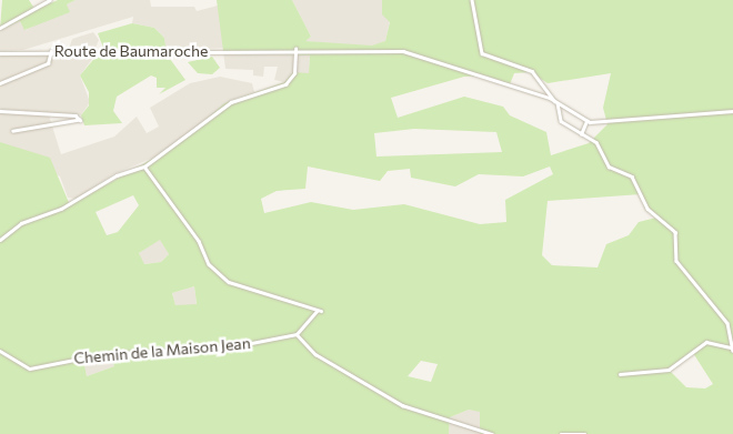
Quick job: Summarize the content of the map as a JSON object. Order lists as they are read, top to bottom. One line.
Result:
{"streets":{"street":["Route de Baumaroche","Chemin de la Maison Jean"]}}
